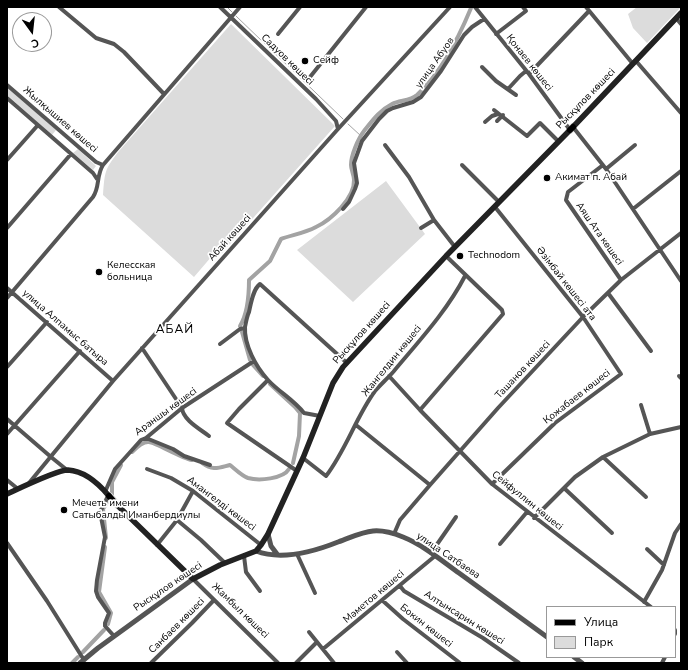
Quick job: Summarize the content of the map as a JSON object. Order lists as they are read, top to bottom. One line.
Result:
{"streets":{"main road":["Рысқұлов көшесі","Жамбыл көшесі"],"street":["Садуов көшесі","улица Абуов","Қонаев көшесі","Жылқышиев көшесі","Аяш Ата көшесі","Абай көшесі","Әзімбай көшесі ата","улица Алпамыс батыра","Жангелдин көшесі","Ташанов көшесі","Қожабаев көшесі","Араншы көшесі","Сейфуллин көшесі","Амангелді көшесі","улица Сатбаева","Мәметов көшесі","Алтынсарин көшесі","Санбаев көшесі","Бокин көшесі"]},"crossings":[["Садуов көшесі","Абай көшесі"],["улица Абуов","Қонаев көшесі"],["Қонаев көшесі","Рысқұлов көшесі"],["Қонаев көшесі","Аяш Ата көшесі"],["Қонаев көшесі","Ташанов көшесі"],["Рысқұлов көшесі","Әзімбай көшесі ата"],["Рысқұлов көшесі","Жангелдин көшесі"],["Рысқұлов көшесі","Араншы көшесі"],["Рысқұлов көшесі","Амангелді көшесі"],["Рысқұлов көшесі","улица Сатбаева"],["Рысқұлов көшесі","Жамбыл көшесі"],["Аяш Ата көшесі","Ташанов көшесі"],["Абай көшесі","улица Алпамыс батыра"],["Абай көшесі","Жамбыл көшесі"],["Әзімбай көшесі ата","Ташанов көшесі"],["Әзімбай көшесі ата","Қожабаев көшесі"],["Жангелдин көшесі","Сейфуллин көшесі"],["Ташанов көшесі","Сейфуллин көшесі"],["Ташанов көшесі","улица Сатбаева"],["Қожабаев көшесі","Сейфуллин көшесі"],["Араншы көшесі","Жамбыл көшесі"],["улица Сатбаева","Мәметов көшесі"],["Мәметов көшесі","Алтынсарин көшесі"],["Мәметов көшесі","Бокин көшесі"],["Жамбыл көшесі","Санбаев көшесі"]],"districts":["АБАЙ"],"places":["Сейф","Акимат п. Абай","Technodom","Келесская больница","Мечеть имени Сатыбалды Иманбердиулы"],"legend":["Улица","Парк"],"north":"bottom"}
